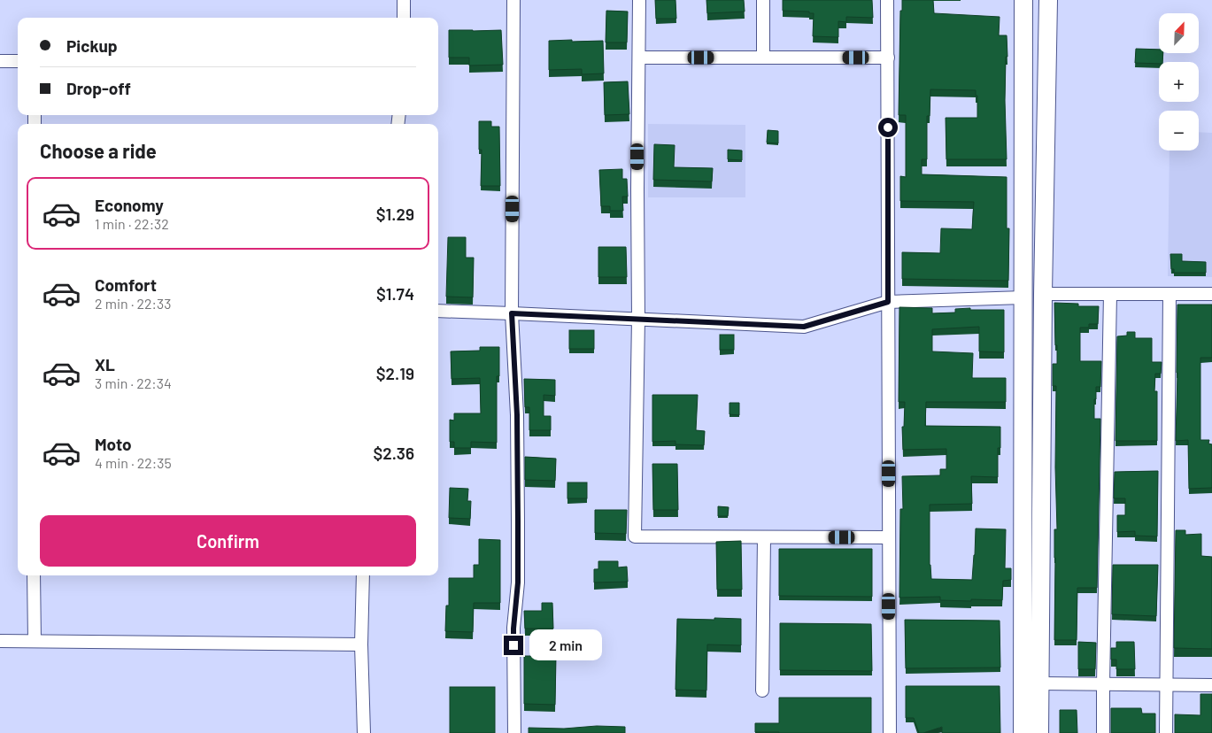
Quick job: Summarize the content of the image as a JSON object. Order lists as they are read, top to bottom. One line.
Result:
{"north":"top right","page":{"map_buttons":["+","−"],"banner":["Pickup","Drop-off"],"heading":"Choose a ride","list":[{"name":"Economy","note":"1 min · 22:32","value":"$1.29"},{"name":"Comfort","note":"2 min · 22:33","value":"$1.74"},{"name":"XL","note":"3 min · 22:34","value":"$2.19"},{"name":"Moto","note":"4 min · 22:35","value":"$2.36"}],"buttons":"Confirm","bubble":"2 min"}}
